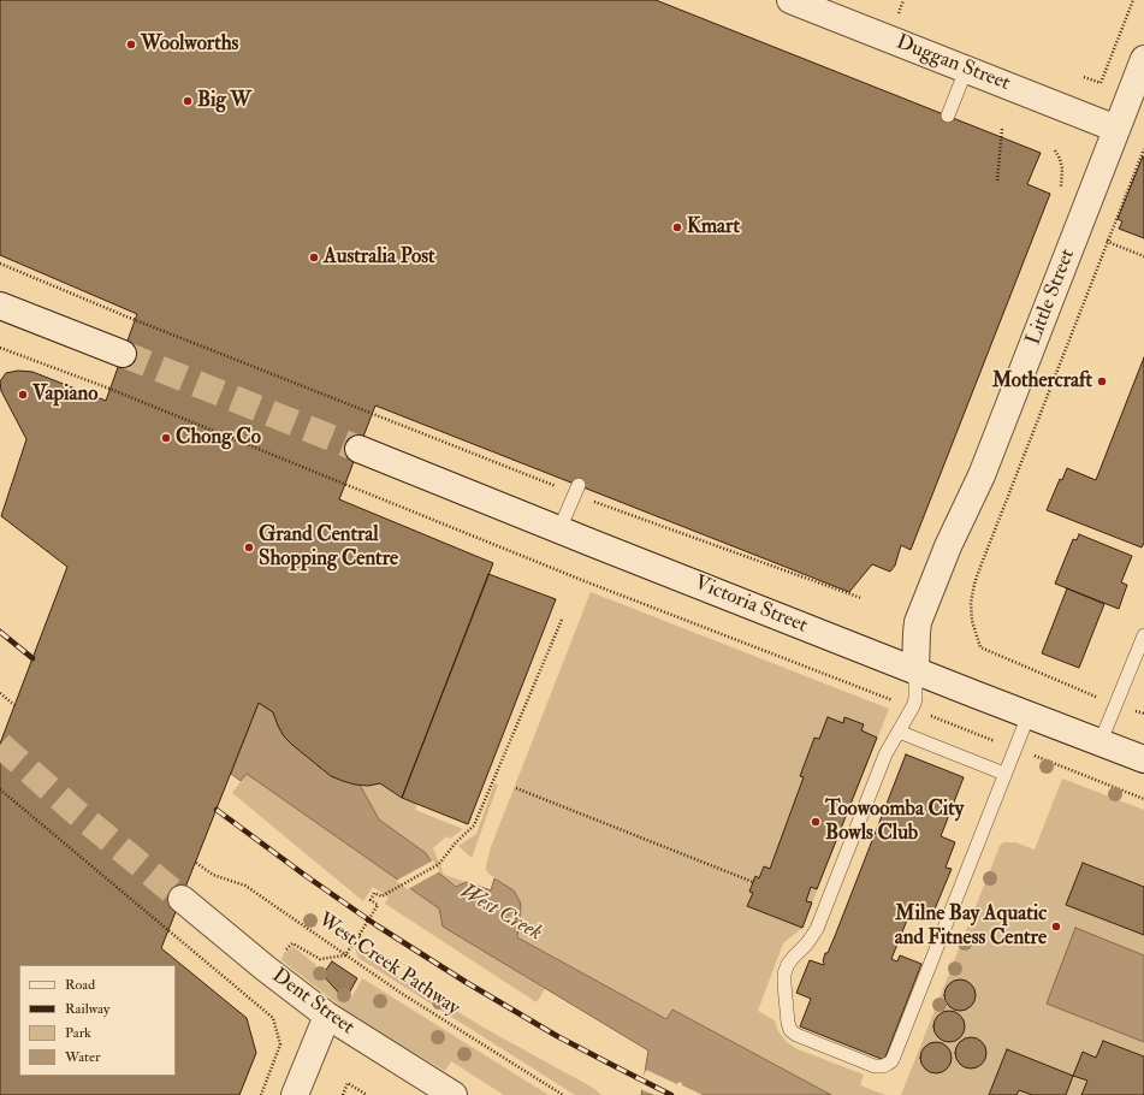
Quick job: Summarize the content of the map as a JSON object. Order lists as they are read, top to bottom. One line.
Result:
{"streets":{"street":["Duggan Street","Little Street","Victoria Street","Dent Street"],"path":["West Creek Pathway"]},"crossings":[["Duggan Street","Little Street"],["Little Street","Victoria Street"]],"water":["West Creek"],"places":["Woolworths","Big W","Kmart","Australia Post","Mothercraft","Vapiano","Chong Co","Grand Central Shopping Centre","Toowoomba City Bowls Club","Milne Bay Aquatic and Fitness Centre"],"legend":["Road","Railway","Park","Water"]}
